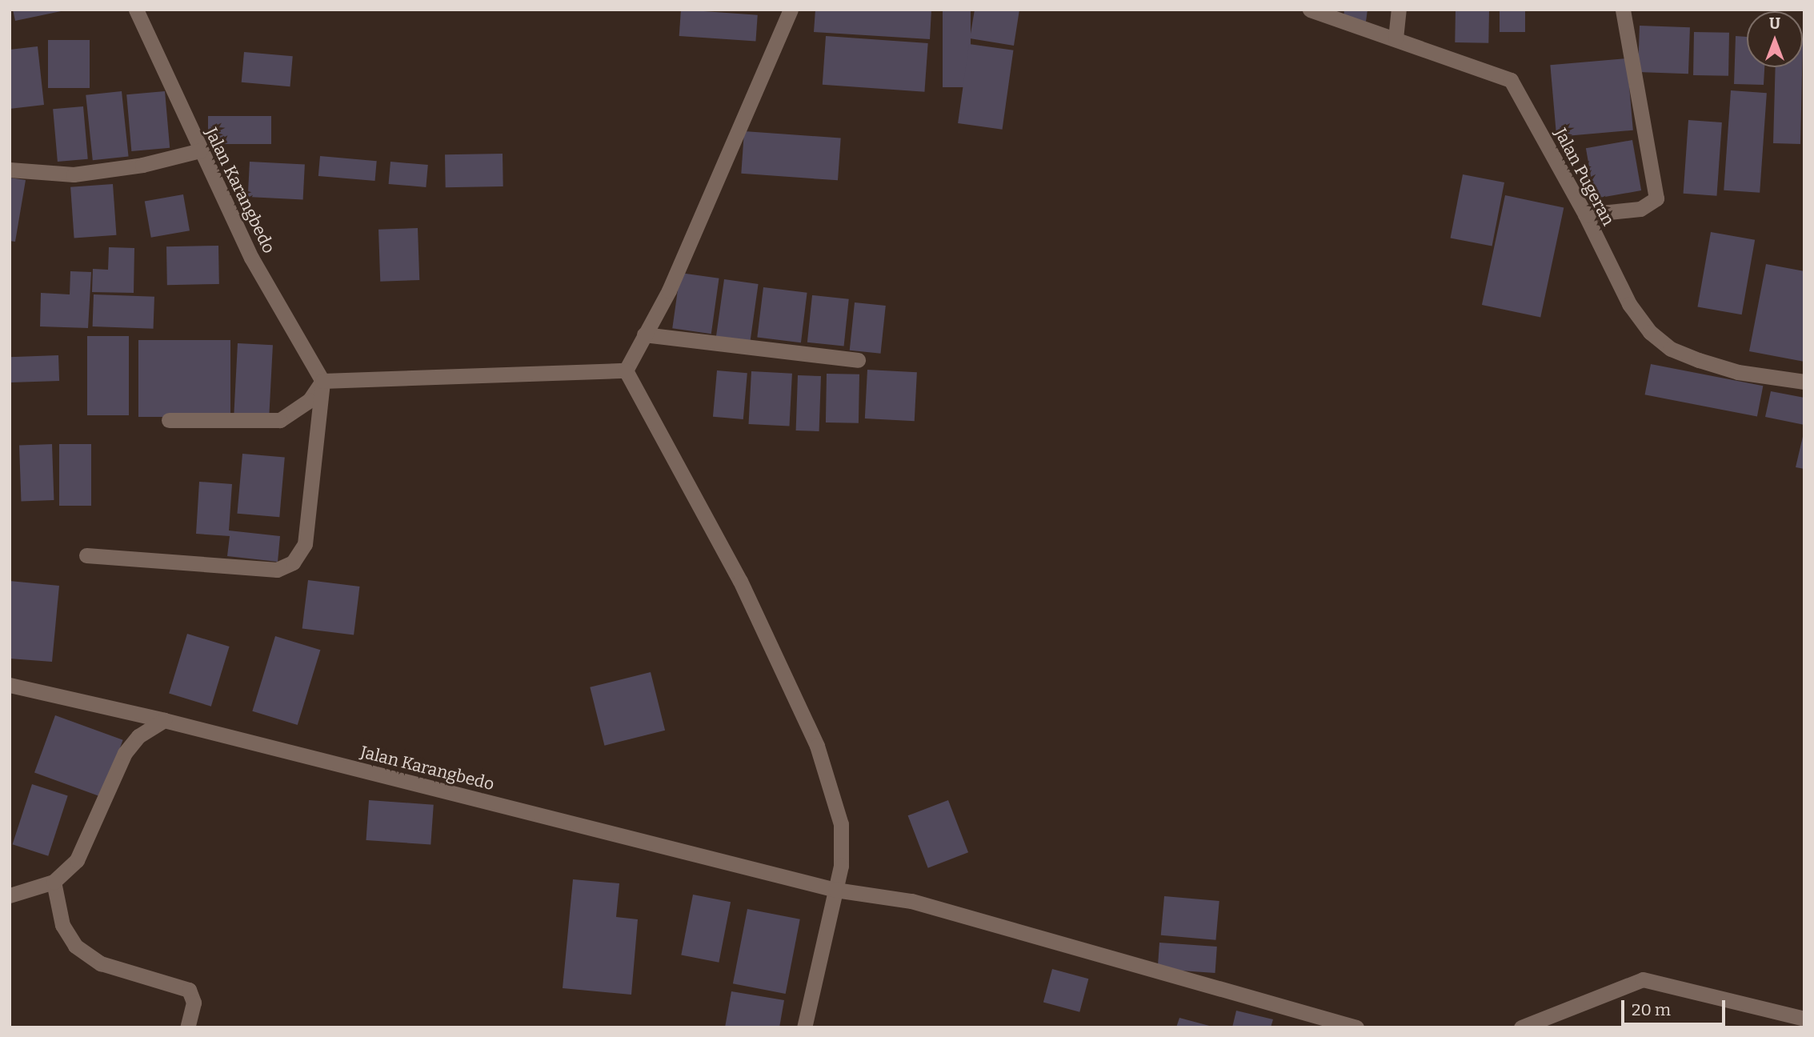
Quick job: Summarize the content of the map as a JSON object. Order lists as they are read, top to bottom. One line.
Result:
{"streets":{"street":["Jalan Pugeran","Jalan Karangbedo"]},"scale_bar":"20 m","north":"top"}
